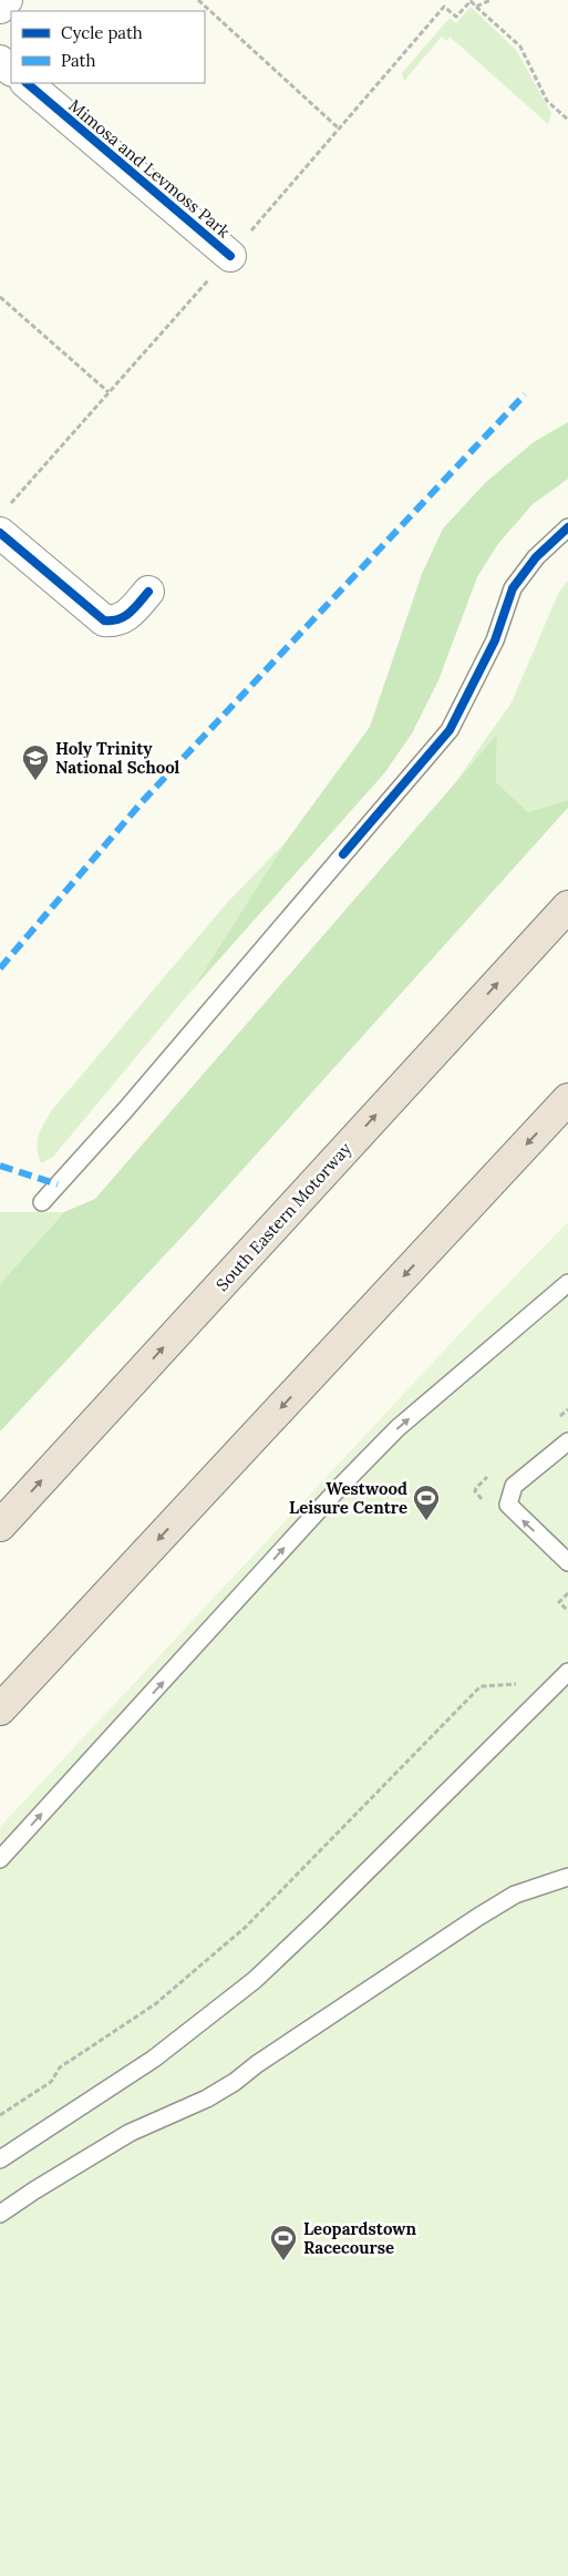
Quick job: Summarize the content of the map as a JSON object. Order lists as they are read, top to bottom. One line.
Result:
{"streets":{"highway":["South Eastern Motorway"],"street":["Mimosa and Levmoss Park"]},"places":{"school or university":["Holy Trinity National School"],"sports":["Westwood Leisure Centre","Leopardstown Racecourse"]},"legend":["Cycle path","Path"]}
